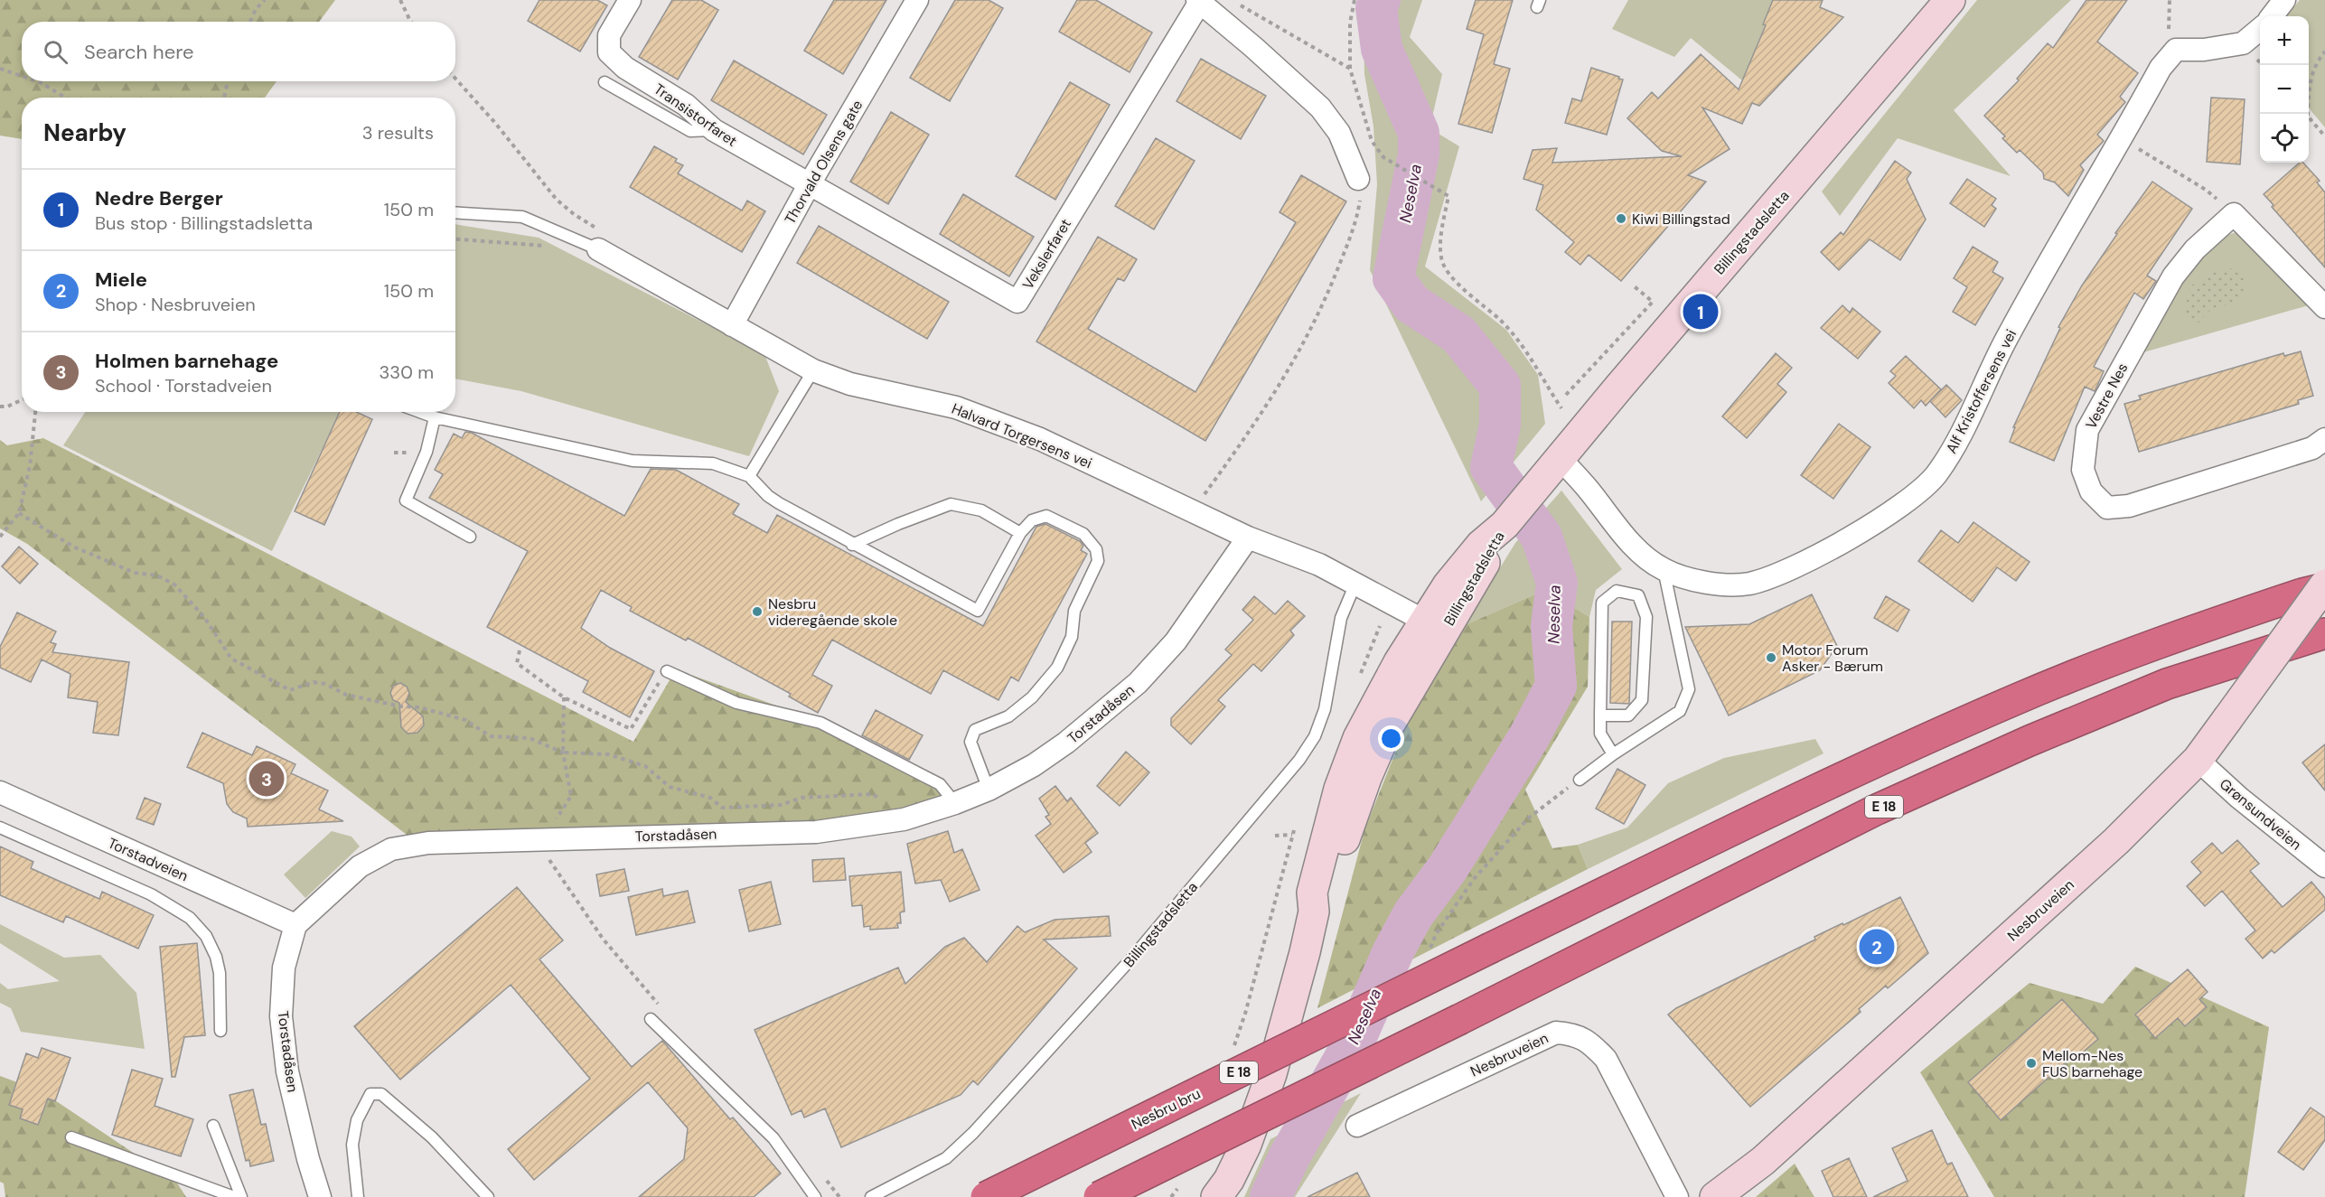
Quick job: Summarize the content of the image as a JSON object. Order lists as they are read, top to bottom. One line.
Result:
{"streets":{"highway":["E 18","Nesbru bru"],"main road":["Billingstadsletta","Nesbruveien"],"street":["Transistorfaret","Thorvald Olsens gate","Vekslerfaret","Alf Kristoffersens vei","Vestre Nes","Halvard Torgersens vei","Torstadåsen","Grønsundveien","Torstadveien"]},"crossings":[["Transistorfaret","Thorvald Olsens gate"],["Transistorfaret","Vekslerfaret"],["Thorvald Olsens gate","Vekslerfaret"],["Thorvald Olsens gate","Halvard Torgersens vei"],["Billingstadsletta","Alf Kristoffersens vei"],["Billingstadsletta","Halvard Torgersens vei"],["Halvard Torgersens vei","Torstadåsen"],["Torstadåsen","Torstadveien"],["Grønsundveien","Nesbruveien"],["Nesbruveien","Nesbru bru"]],"water":["Neselva"],"places":["Kiwi Billingstad","Nesbru videregående skole","Motor Forum Asker - Bærum","Mellom-Nes FUS barnehage"],"page":{"map_buttons":["+","−"],"search":"Search here","heading":["Nearby","3 results"],"list":[{"mark":"1","name":"Nedre Berger","note":"Bus stop · Billingstadsletta","value":"150 m"},{"mark":"2","name":"Miele","note":"Shop · Nesbruveien","value":"150 m"},{"mark":"3","name":"Holmen barnehage","note":"School · Torstadveien","value":"330 m"}],"pins":["1","3","2"]}}
